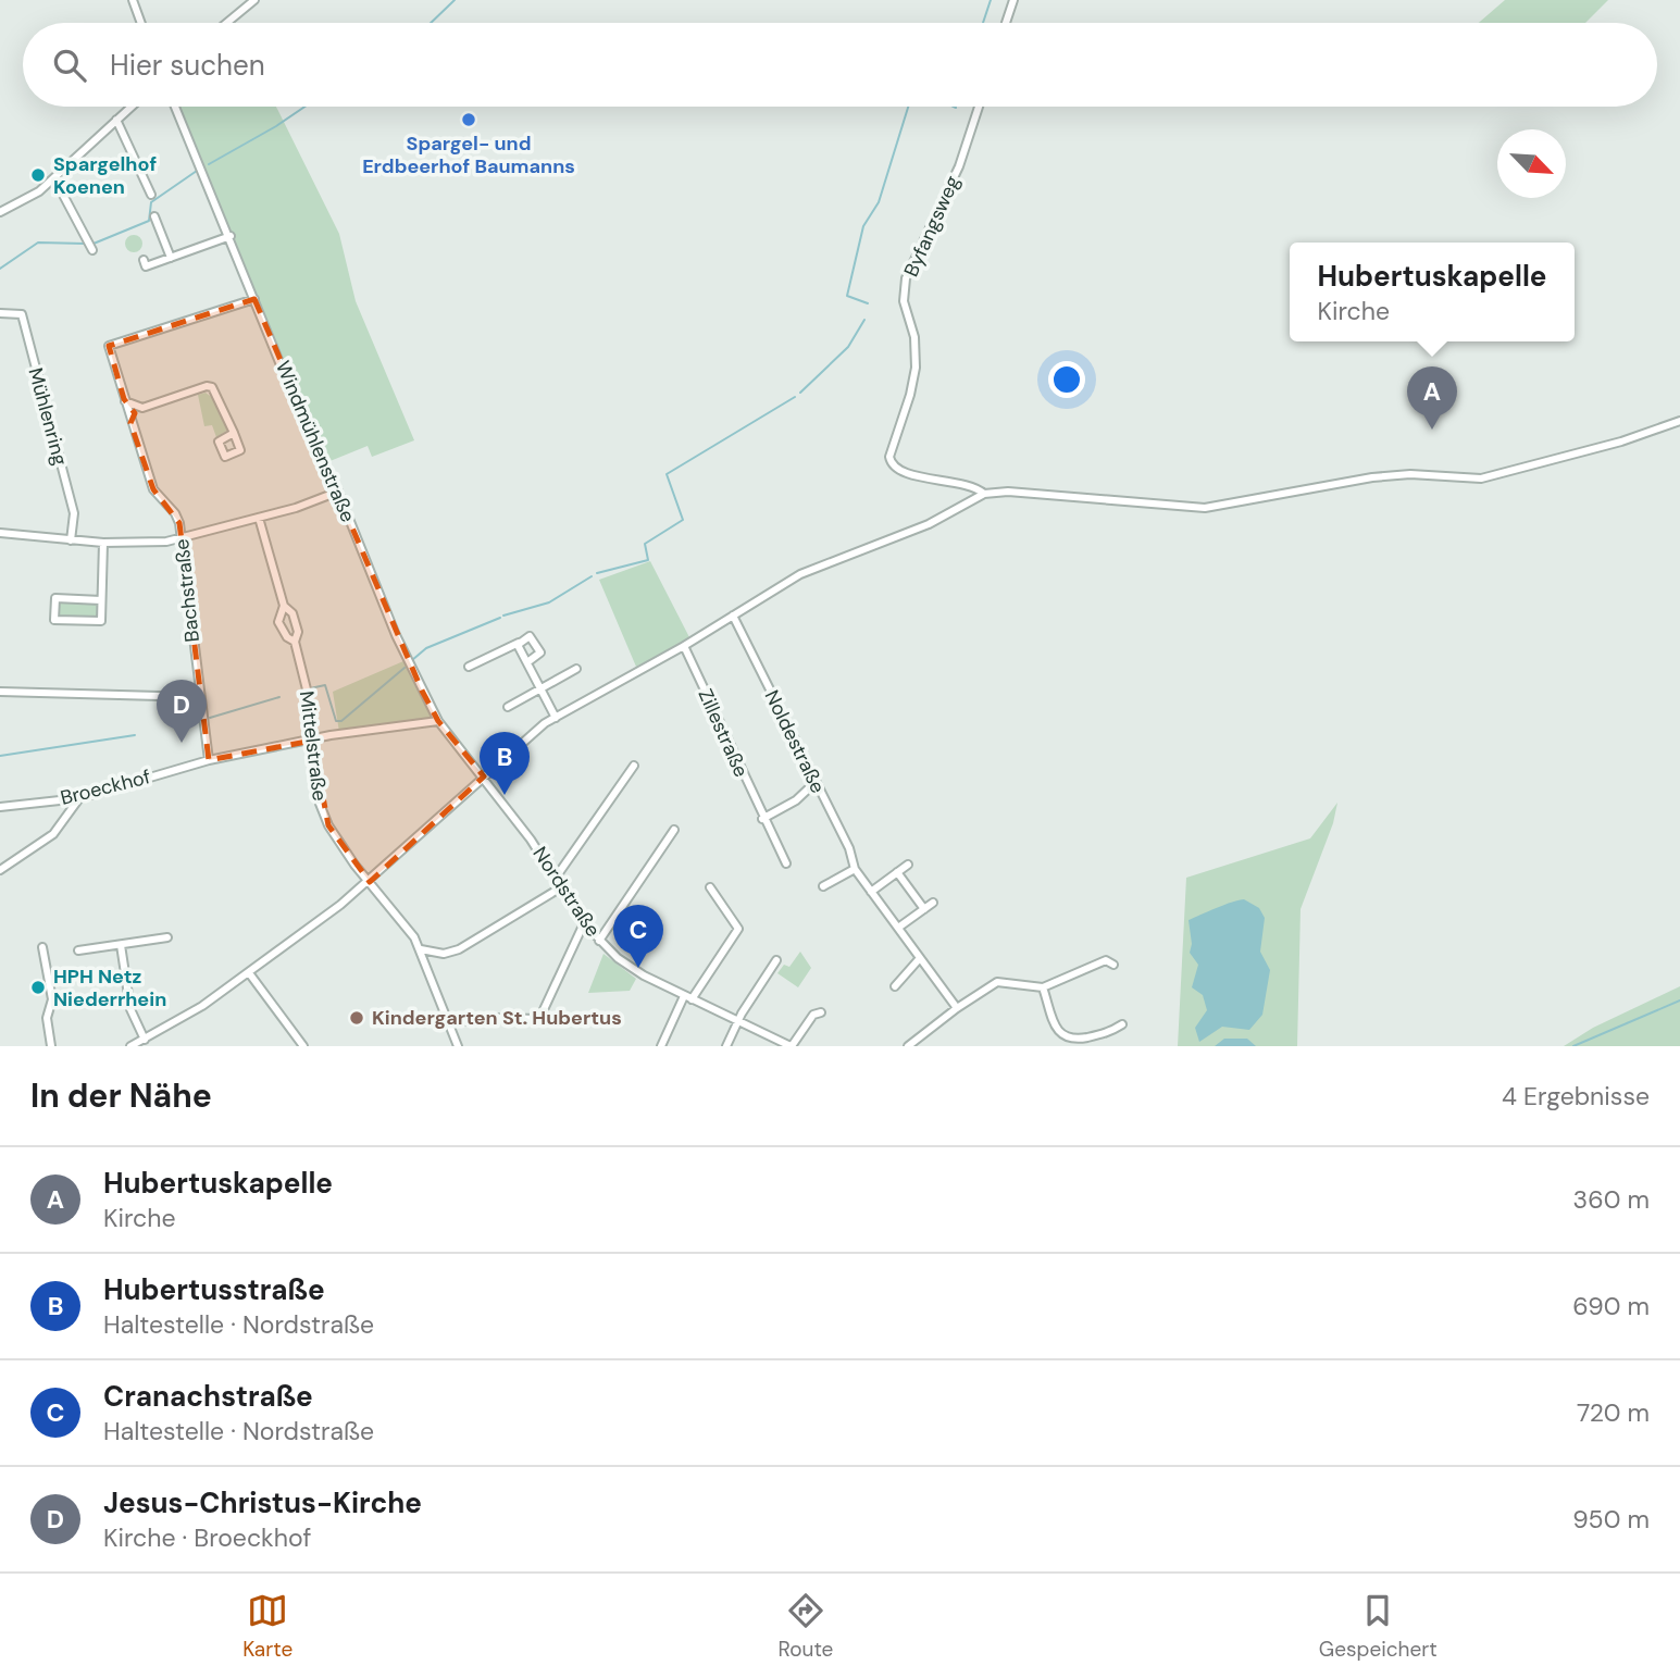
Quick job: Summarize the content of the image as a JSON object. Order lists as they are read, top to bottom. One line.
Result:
{"streets":{"street":["Byfangsweg","Mühlenring","Windmühlenstraße","Bachstraße","Zillestraße","Noldestraße","Mittelstraße","Broeckhof","Nordstraße"]},"crossings":[["Windmühlenstraße","Bachstraße"],["Windmühlenstraße","Broeckhof"],["Windmühlenstraße","Nordstraße"],["Bachstraße","Broeckhof"],["Mittelstraße","Broeckhof"]],"places":["Spargel- und Erdbeerhof Baumanns","Spargelhof Koenen","HPH Netz Niederrhein","Kindergarten St. Hubertus"],"north":"bottom right","page":{"search":"Hier suchen","popup":["Hubertuskapelle","Kirche"],"pins":["A","D","B","C"],"heading":["In der Nähe","4 Ergebnisse"],"list":[{"mark":"A","name":"Hubertuskapelle","note":"Kirche","value":"360 m"},{"mark":"B","name":"Hubertusstraße","note":"Haltestelle · Nordstraße","value":"690 m"},{"mark":"C","name":"Cranachstraße","note":"Haltestelle · Nordstraße","value":"720 m"},{"mark":"D","name":"Jesus-Christus-Kirche","note":"Kirche · Broeckhof","value":"950 m"}],"nav":["Karte","Route","Gespeichert"]}}
